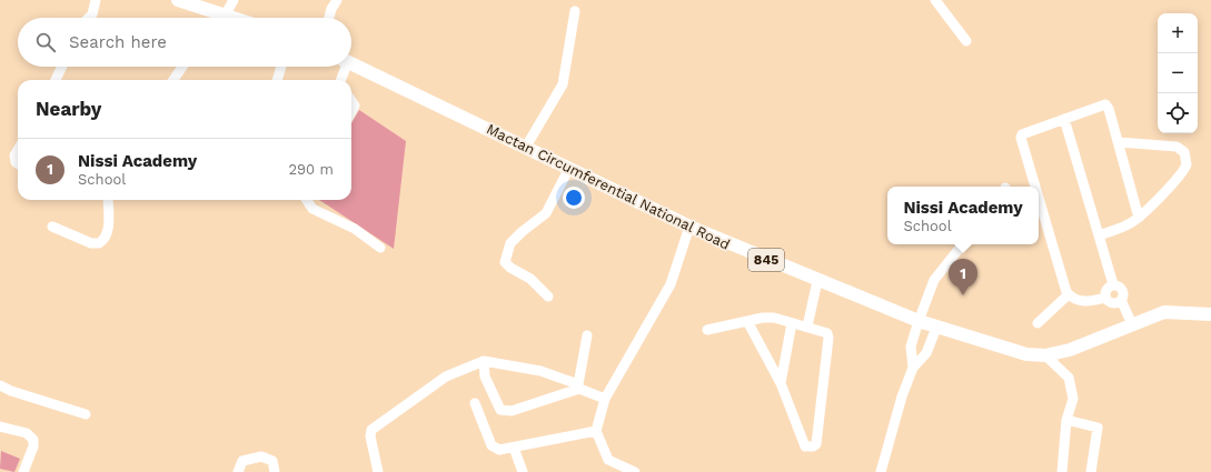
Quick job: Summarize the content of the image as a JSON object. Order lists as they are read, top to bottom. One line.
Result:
{"streets":{"main road":["Mactan Circumferential National Road","845"]},"page":{"map_buttons":["+","−"],"search":"Search here","heading":"Nearby","list":[{"mark":"1","name":"Nissi Academy","note":"School","value":"290 m"}],"popup":["Nissi Academy","School"],"pins":"1"}}
